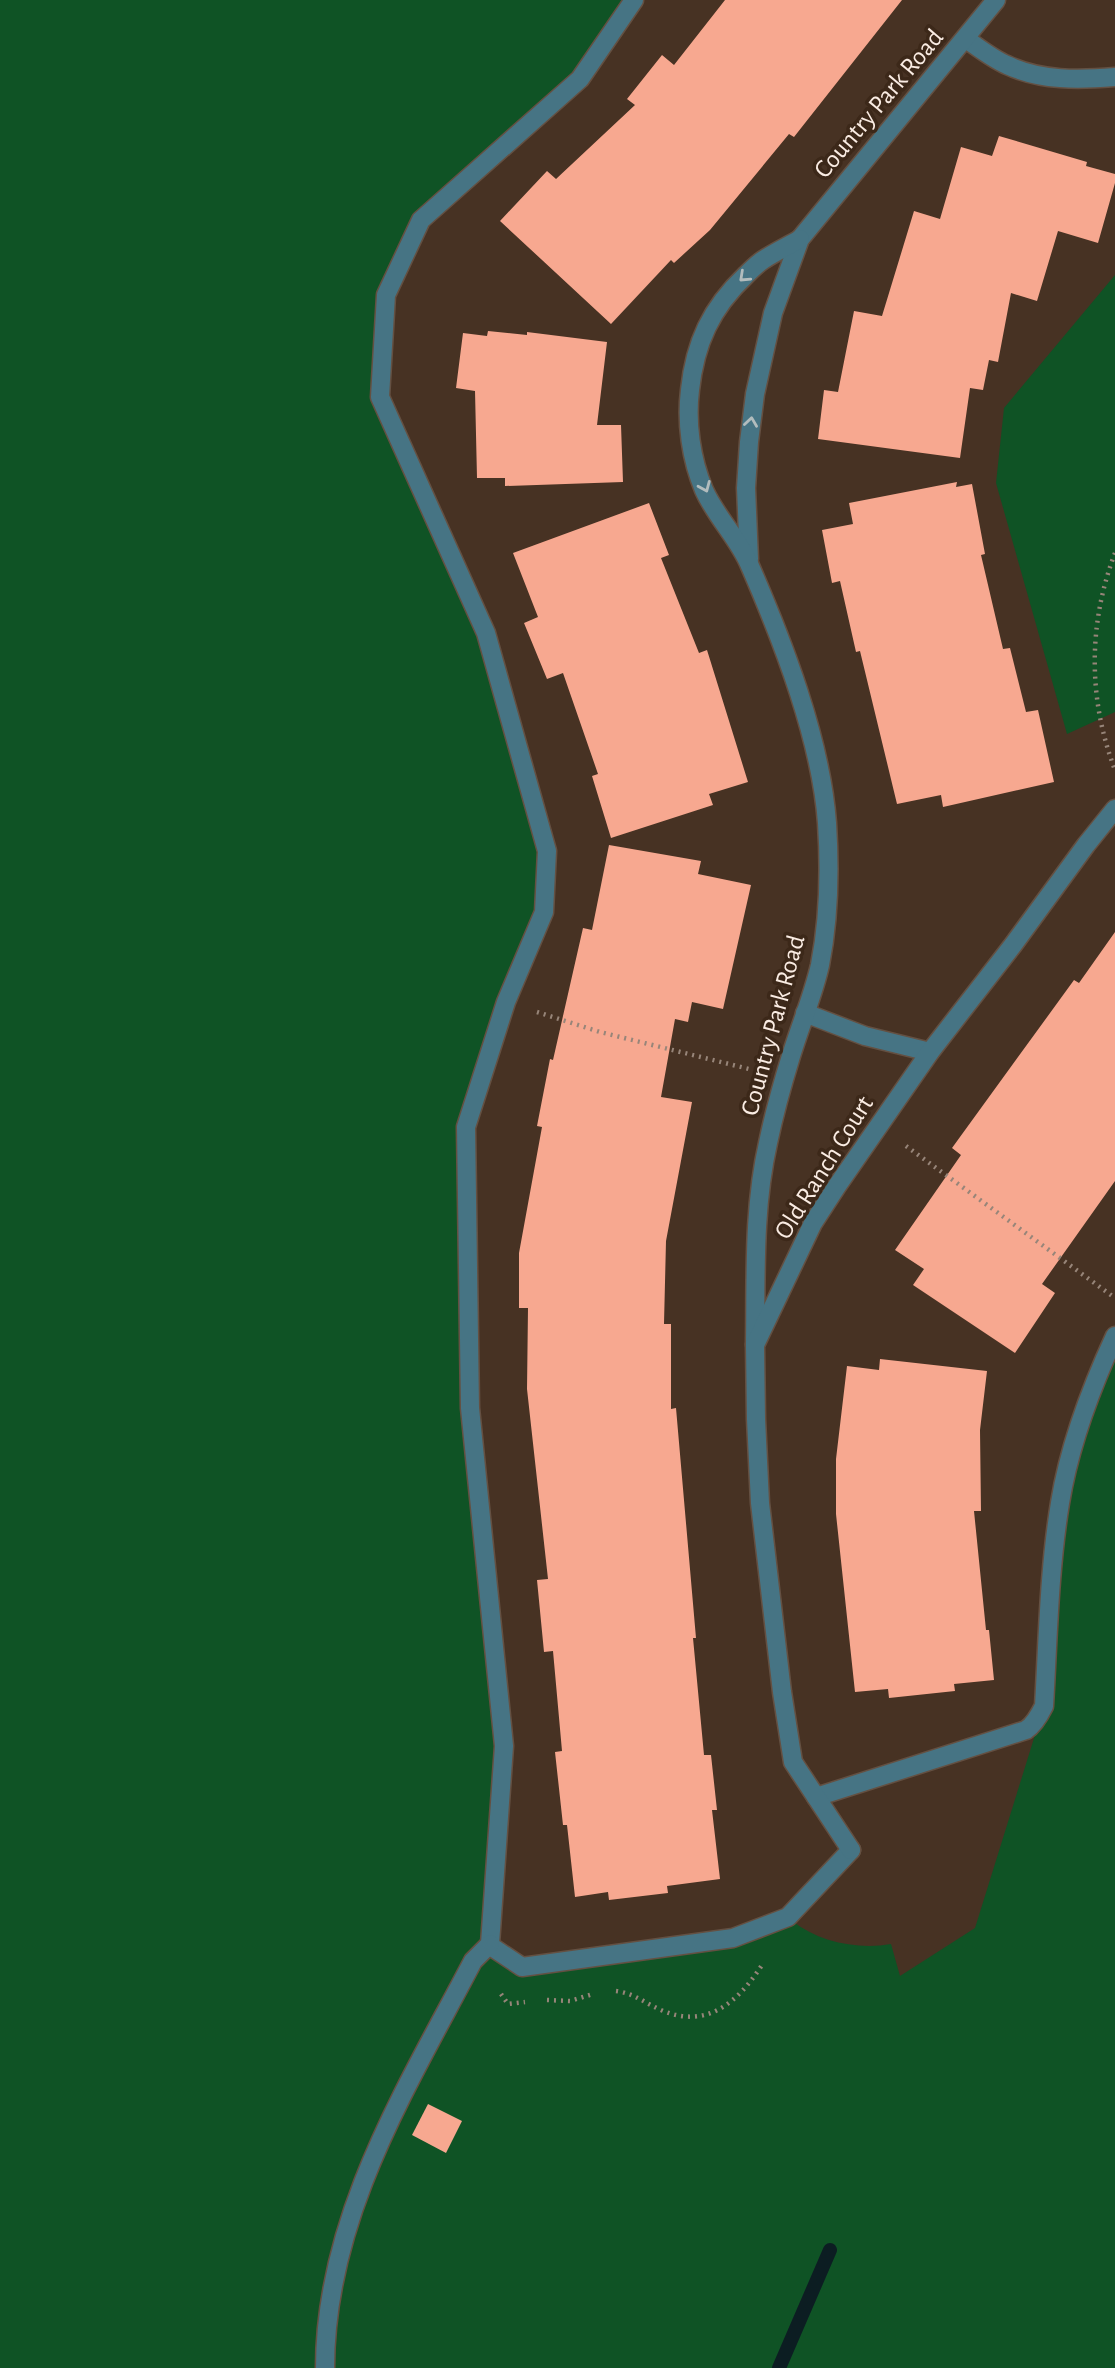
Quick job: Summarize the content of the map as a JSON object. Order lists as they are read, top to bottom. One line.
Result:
{"streets":{"street":["Country Park Road","Old Ranch Court"]},"crossings":[["Country Park Road","Old Ranch Court"]]}
